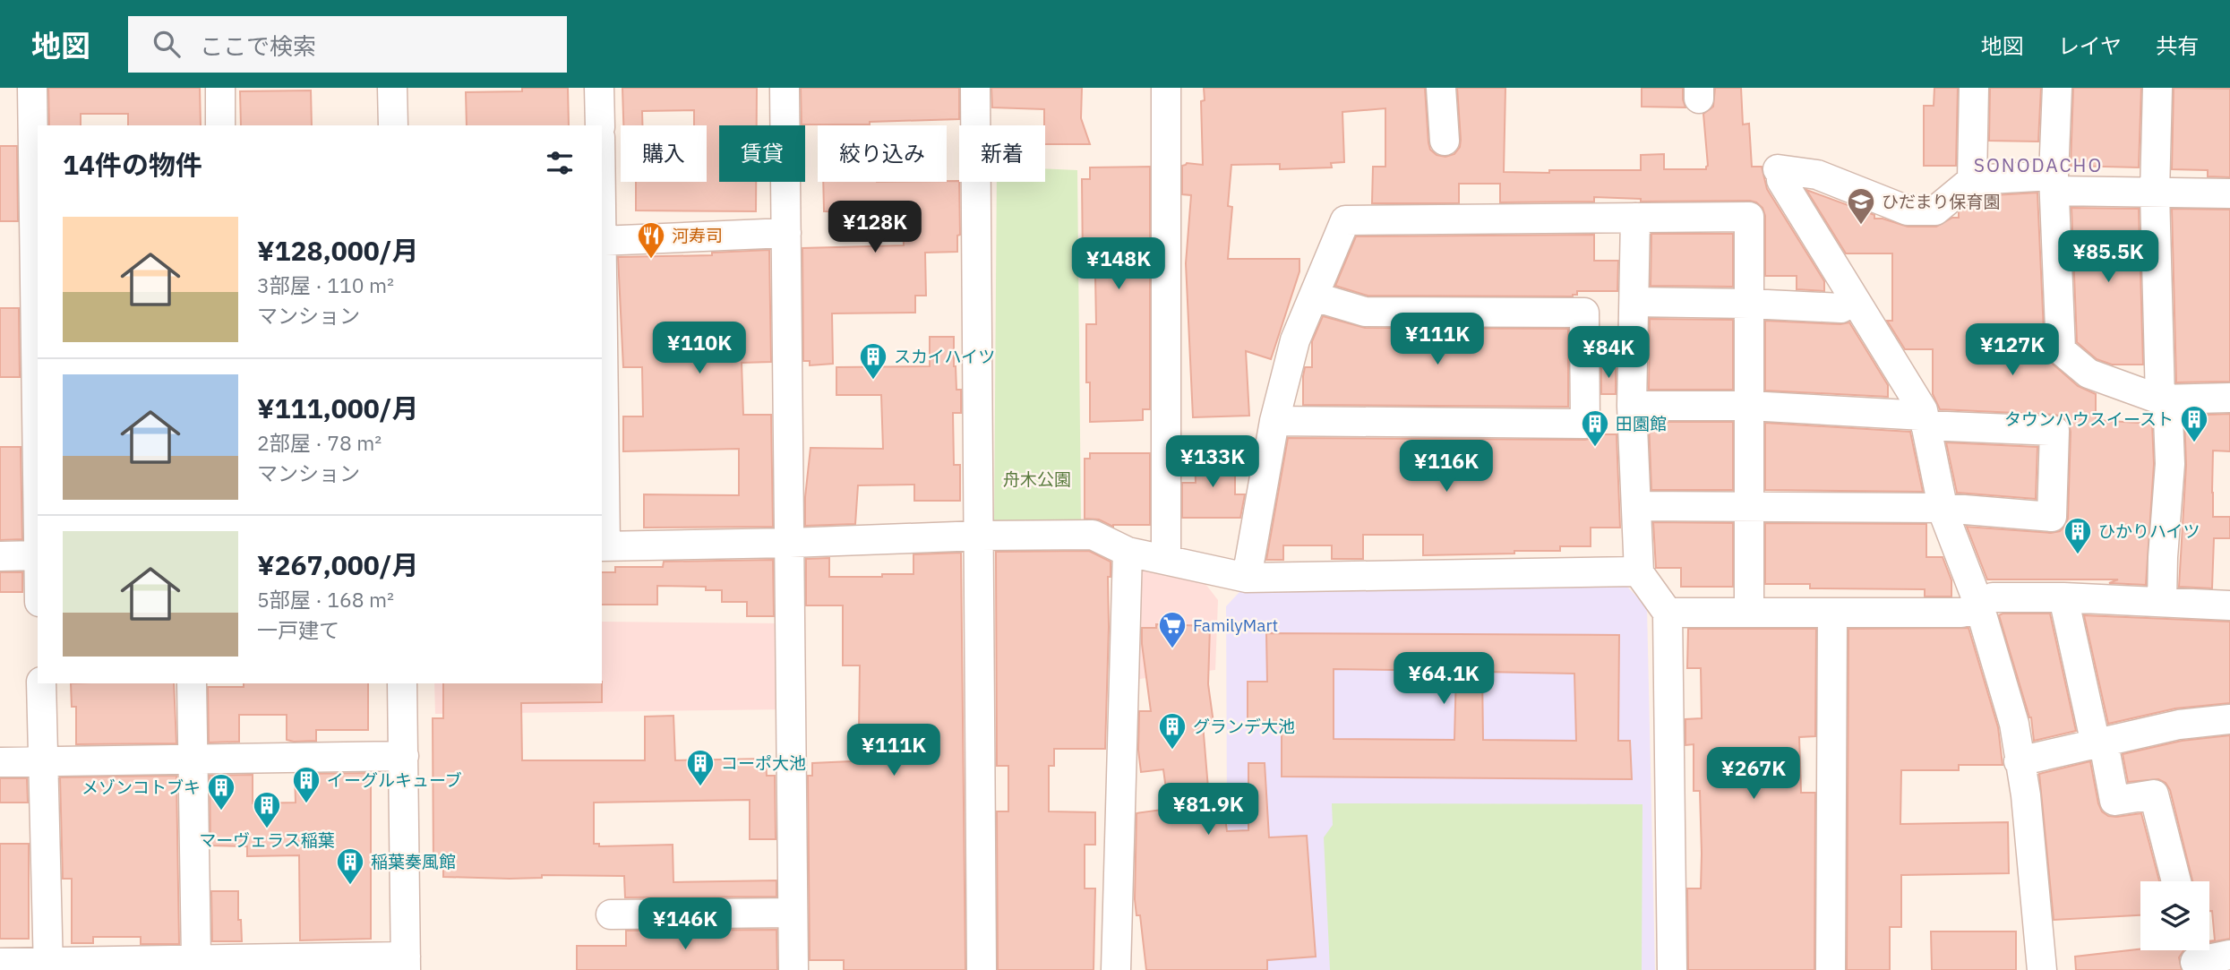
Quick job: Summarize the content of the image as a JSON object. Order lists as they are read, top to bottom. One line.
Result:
{"districts":["SONODACHO"],"parks":["舟木公園"],"places":{"school or university":["ひだまり保育園"],"restaurant":["河寿司"],"building":["スカイハイツ","タウンハウスイースト","田園館","ひかりハイツ","グランデ大池","コーポ大池","イーグルキューブ","メゾンコトブキ","マーヴェラス稲葉","稲葉奏風館"],"supermarket":["FamilyMart"]},"page":{"header":"地図","search":"ここで検索","nav":["地図","レイヤ","共有"],"chip":["購入","賃貸","絞り込み","新着"],"heading":"14件の物件","price":["¥128K","¥85.5K","¥148K","¥111K","¥110K","¥127K","¥84K","¥133K","¥116K","¥64.1K","¥111K","¥267K","¥81.9K","¥146K"],"list":[{"name":"¥128,000/月","note":"3部屋 · 110 m² · マンション"},{"name":"¥111,000/月","note":"2部屋 · 78 m² · マンション"},{"name":"¥267,000/月","note":"5部屋 · 168 m² · 一戸建て"}]}}
